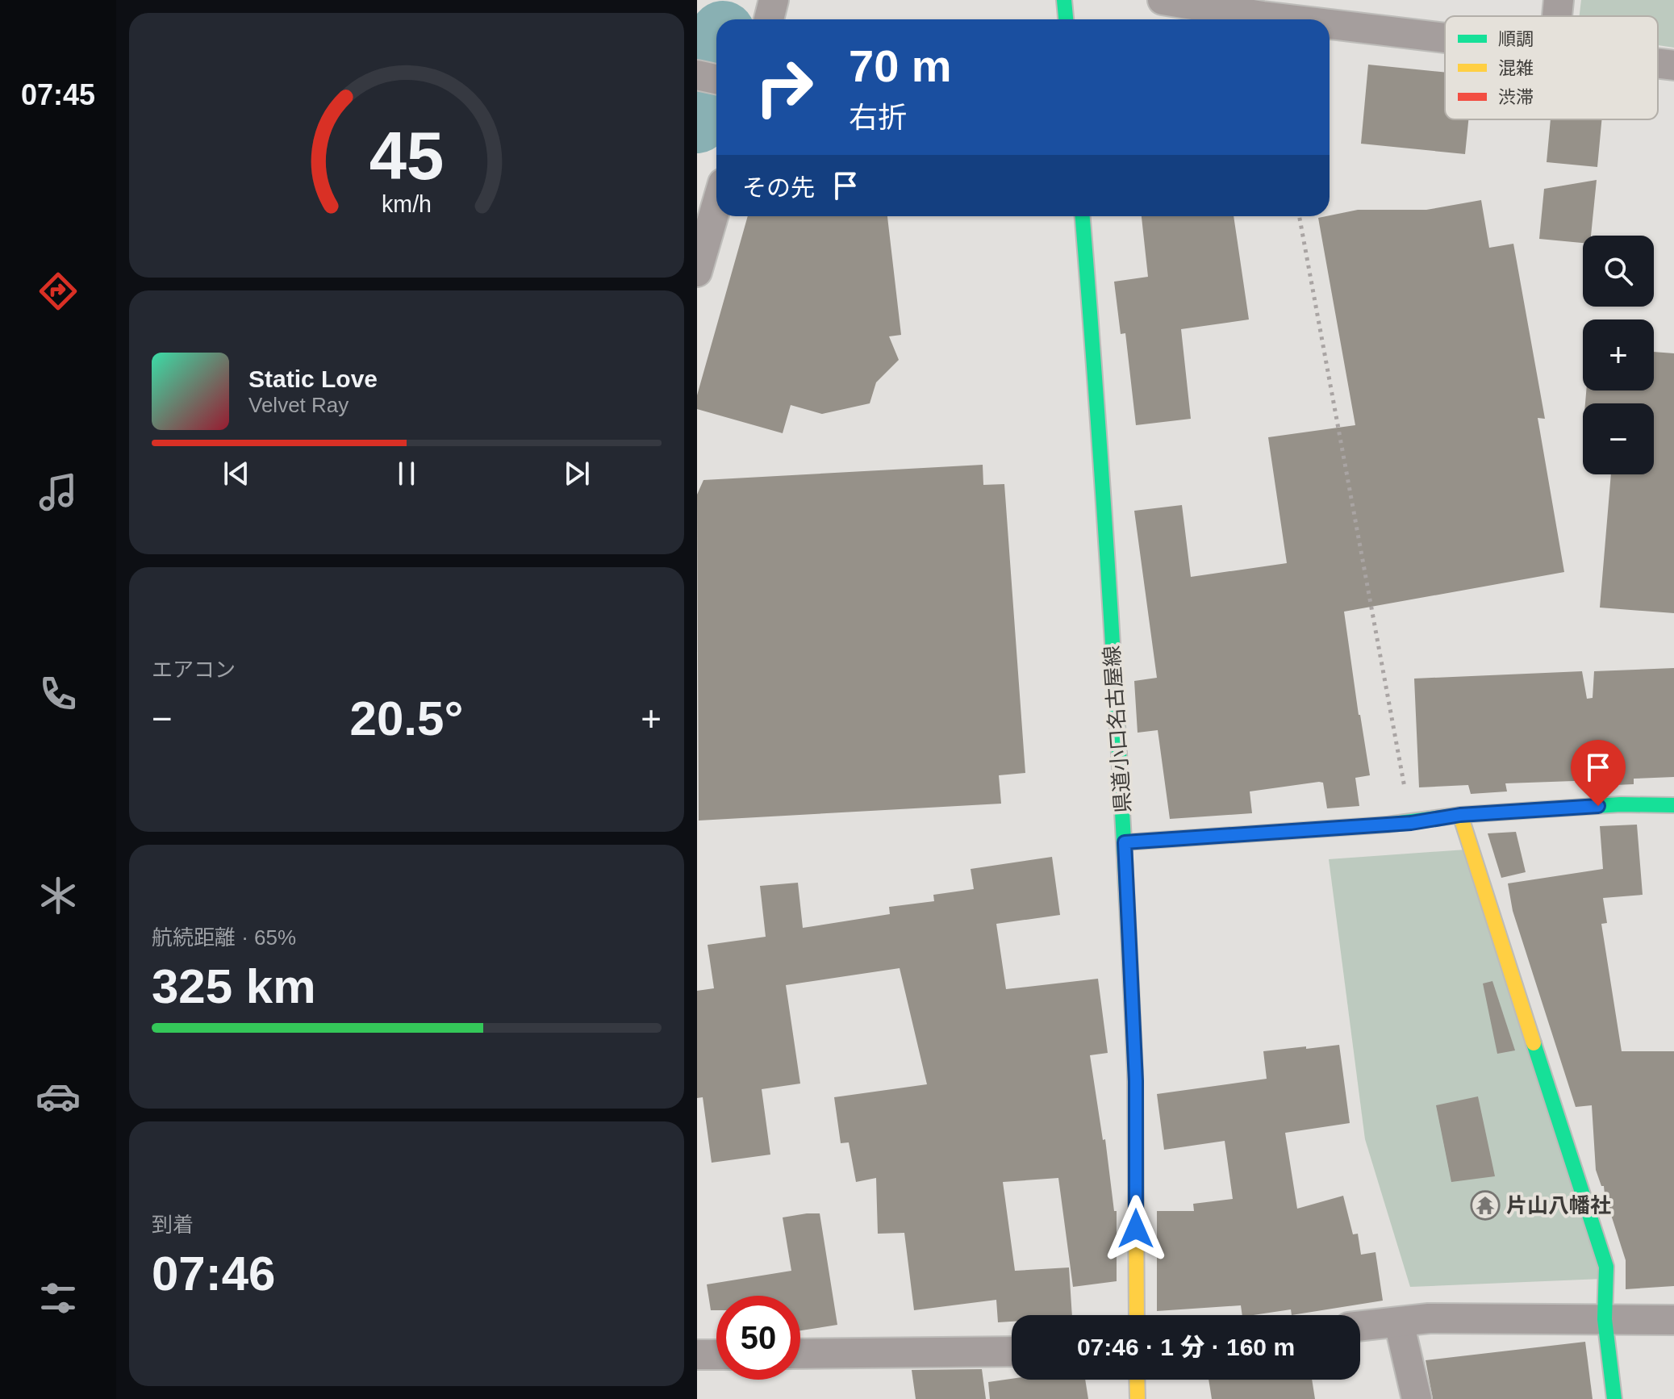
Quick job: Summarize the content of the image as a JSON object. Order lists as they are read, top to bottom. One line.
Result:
{"streets":{"main road":["県道小口名古屋線"]},"places":{"temple":["片山八幡社"]},"legend":["順調","混雑","渋滞"],"page":{"tabs":"07:45","turn":["70 m","右折"],"then":"その先","map_buttons":["+","−"],"song":["Static Love","Velvet Ray"],"tile":["エアコン",["航続距離 · 65%","325 km"],["到着","07:46"]],"heat":["−","20.5°","+"],"limit":"50","trip":"07:46 · 1 分 · 160 m","gauge":["45","km/h"]}}
